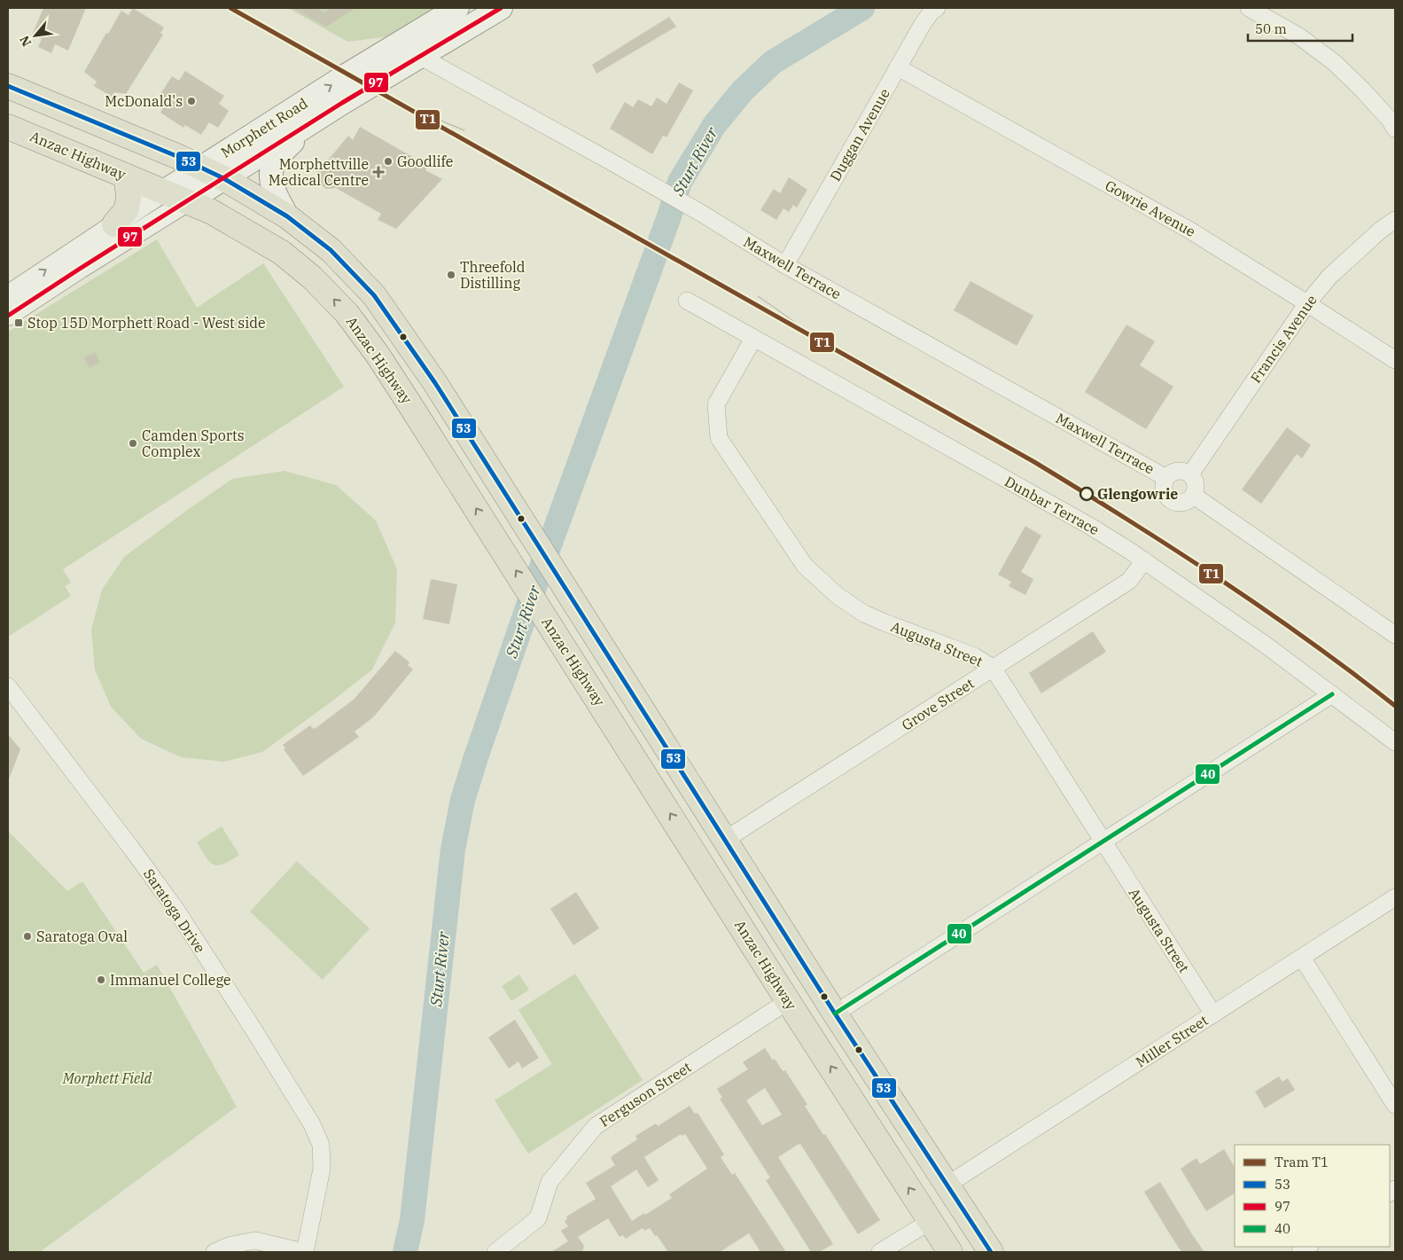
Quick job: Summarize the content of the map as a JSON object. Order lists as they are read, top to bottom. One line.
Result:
{"streets":{"highway":["Anzac Highway"],"main road":["Morphett Road"],"street":["Duggan Avenue","Gowrie Avenue","Maxwell Terrace","Francis Avenue","Dunbar Terrace","Augusta Street","Grove Street","Saratoga Drive","Miller Street","Ferguson Street"]},"crossings":[["Morphett Road","Anzac Highway"],["Morphett Road","Maxwell Terrace"],["Duggan Avenue","Gowrie Avenue"],["Duggan Avenue","Maxwell Terrace"],["Anzac Highway","Ferguson Street"],["Gowrie Avenue","Francis Avenue"],["Maxwell Terrace","Francis Avenue"],["Dunbar Terrace","Augusta Street"],["Dunbar Terrace","Grove Street"],["Augusta Street","Grove Street"],["Augusta Street","Miller Street"]],"water":["Sturt River"],"parks":["Morphett Field"],"places":{"other":["McDonald's","Goodlife","Threefold Distilling","Camden Sports Complex","Glengowrie","Saratoga Oval","Immanuel College"],"health":["Morphettville Medical Centre"],"transit":["Stop 15D Morphett Road - West side"]},"lines":["tram line T1","transit line 97","transit line 53","transit line 40"],"legend":["Tram T1","53","97","40"],"scale_bar":"50 m","north":"bottom left"}
